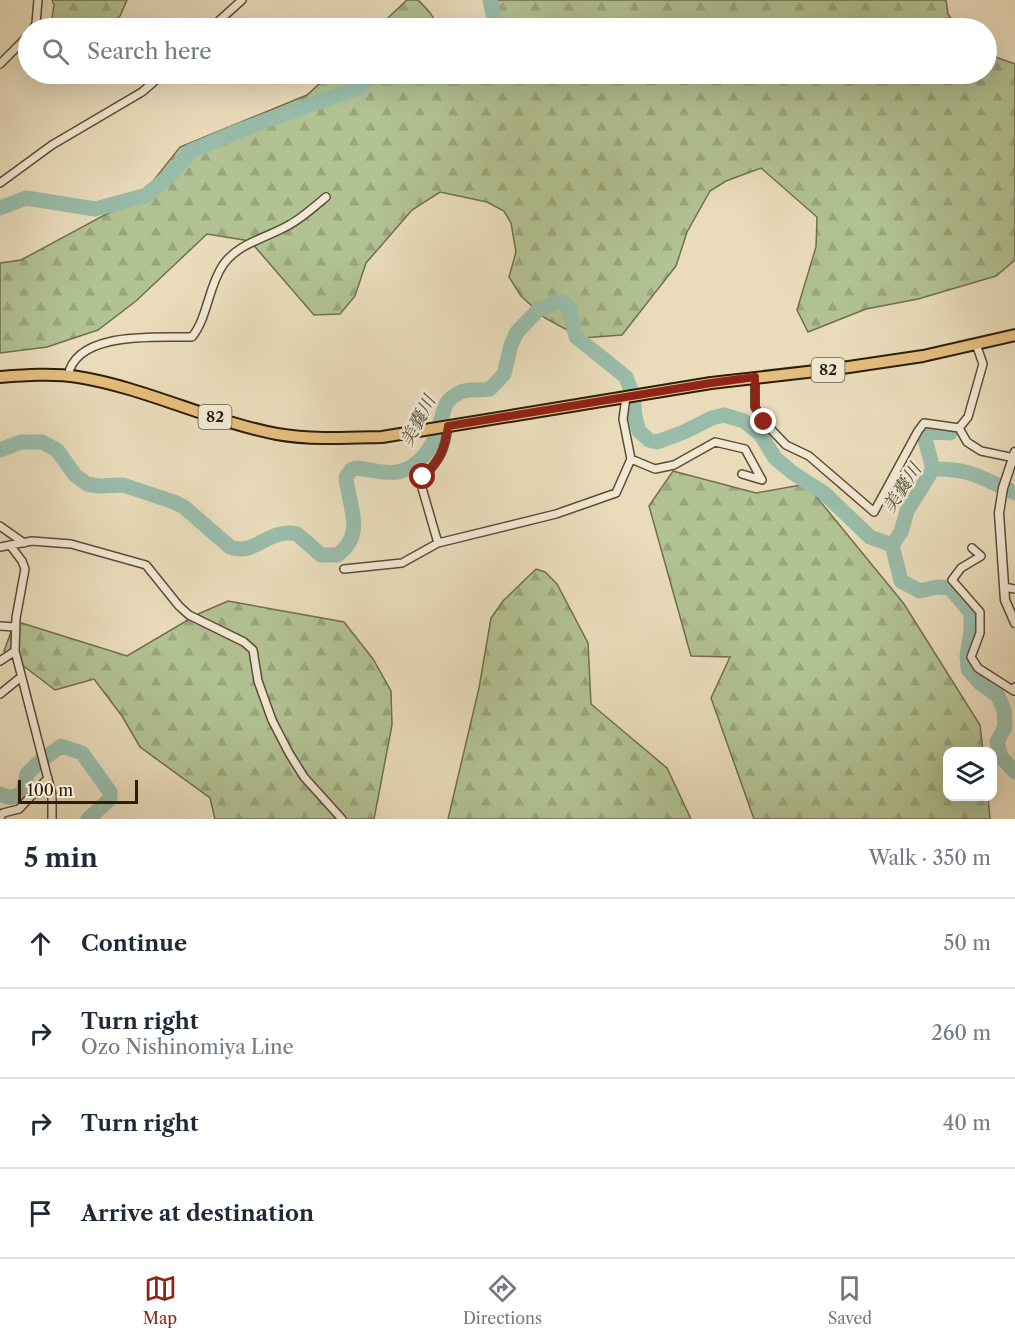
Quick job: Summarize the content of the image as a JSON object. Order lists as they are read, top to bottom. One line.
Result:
{"streets":{"main road":["82"]},"water":["美嚢川"],"scale_bar":"100 m","page":{"search":"Search here","scale":"100 m","heading":["5 min","Walk · 350 m"],"list":[["Continue","50 m"],["Turn right","Ozo Nishinomiya Line","260 m"],["Turn right","40 m"],"Arrive at destination"],"nav":["Map","Directions","Saved"]}}
